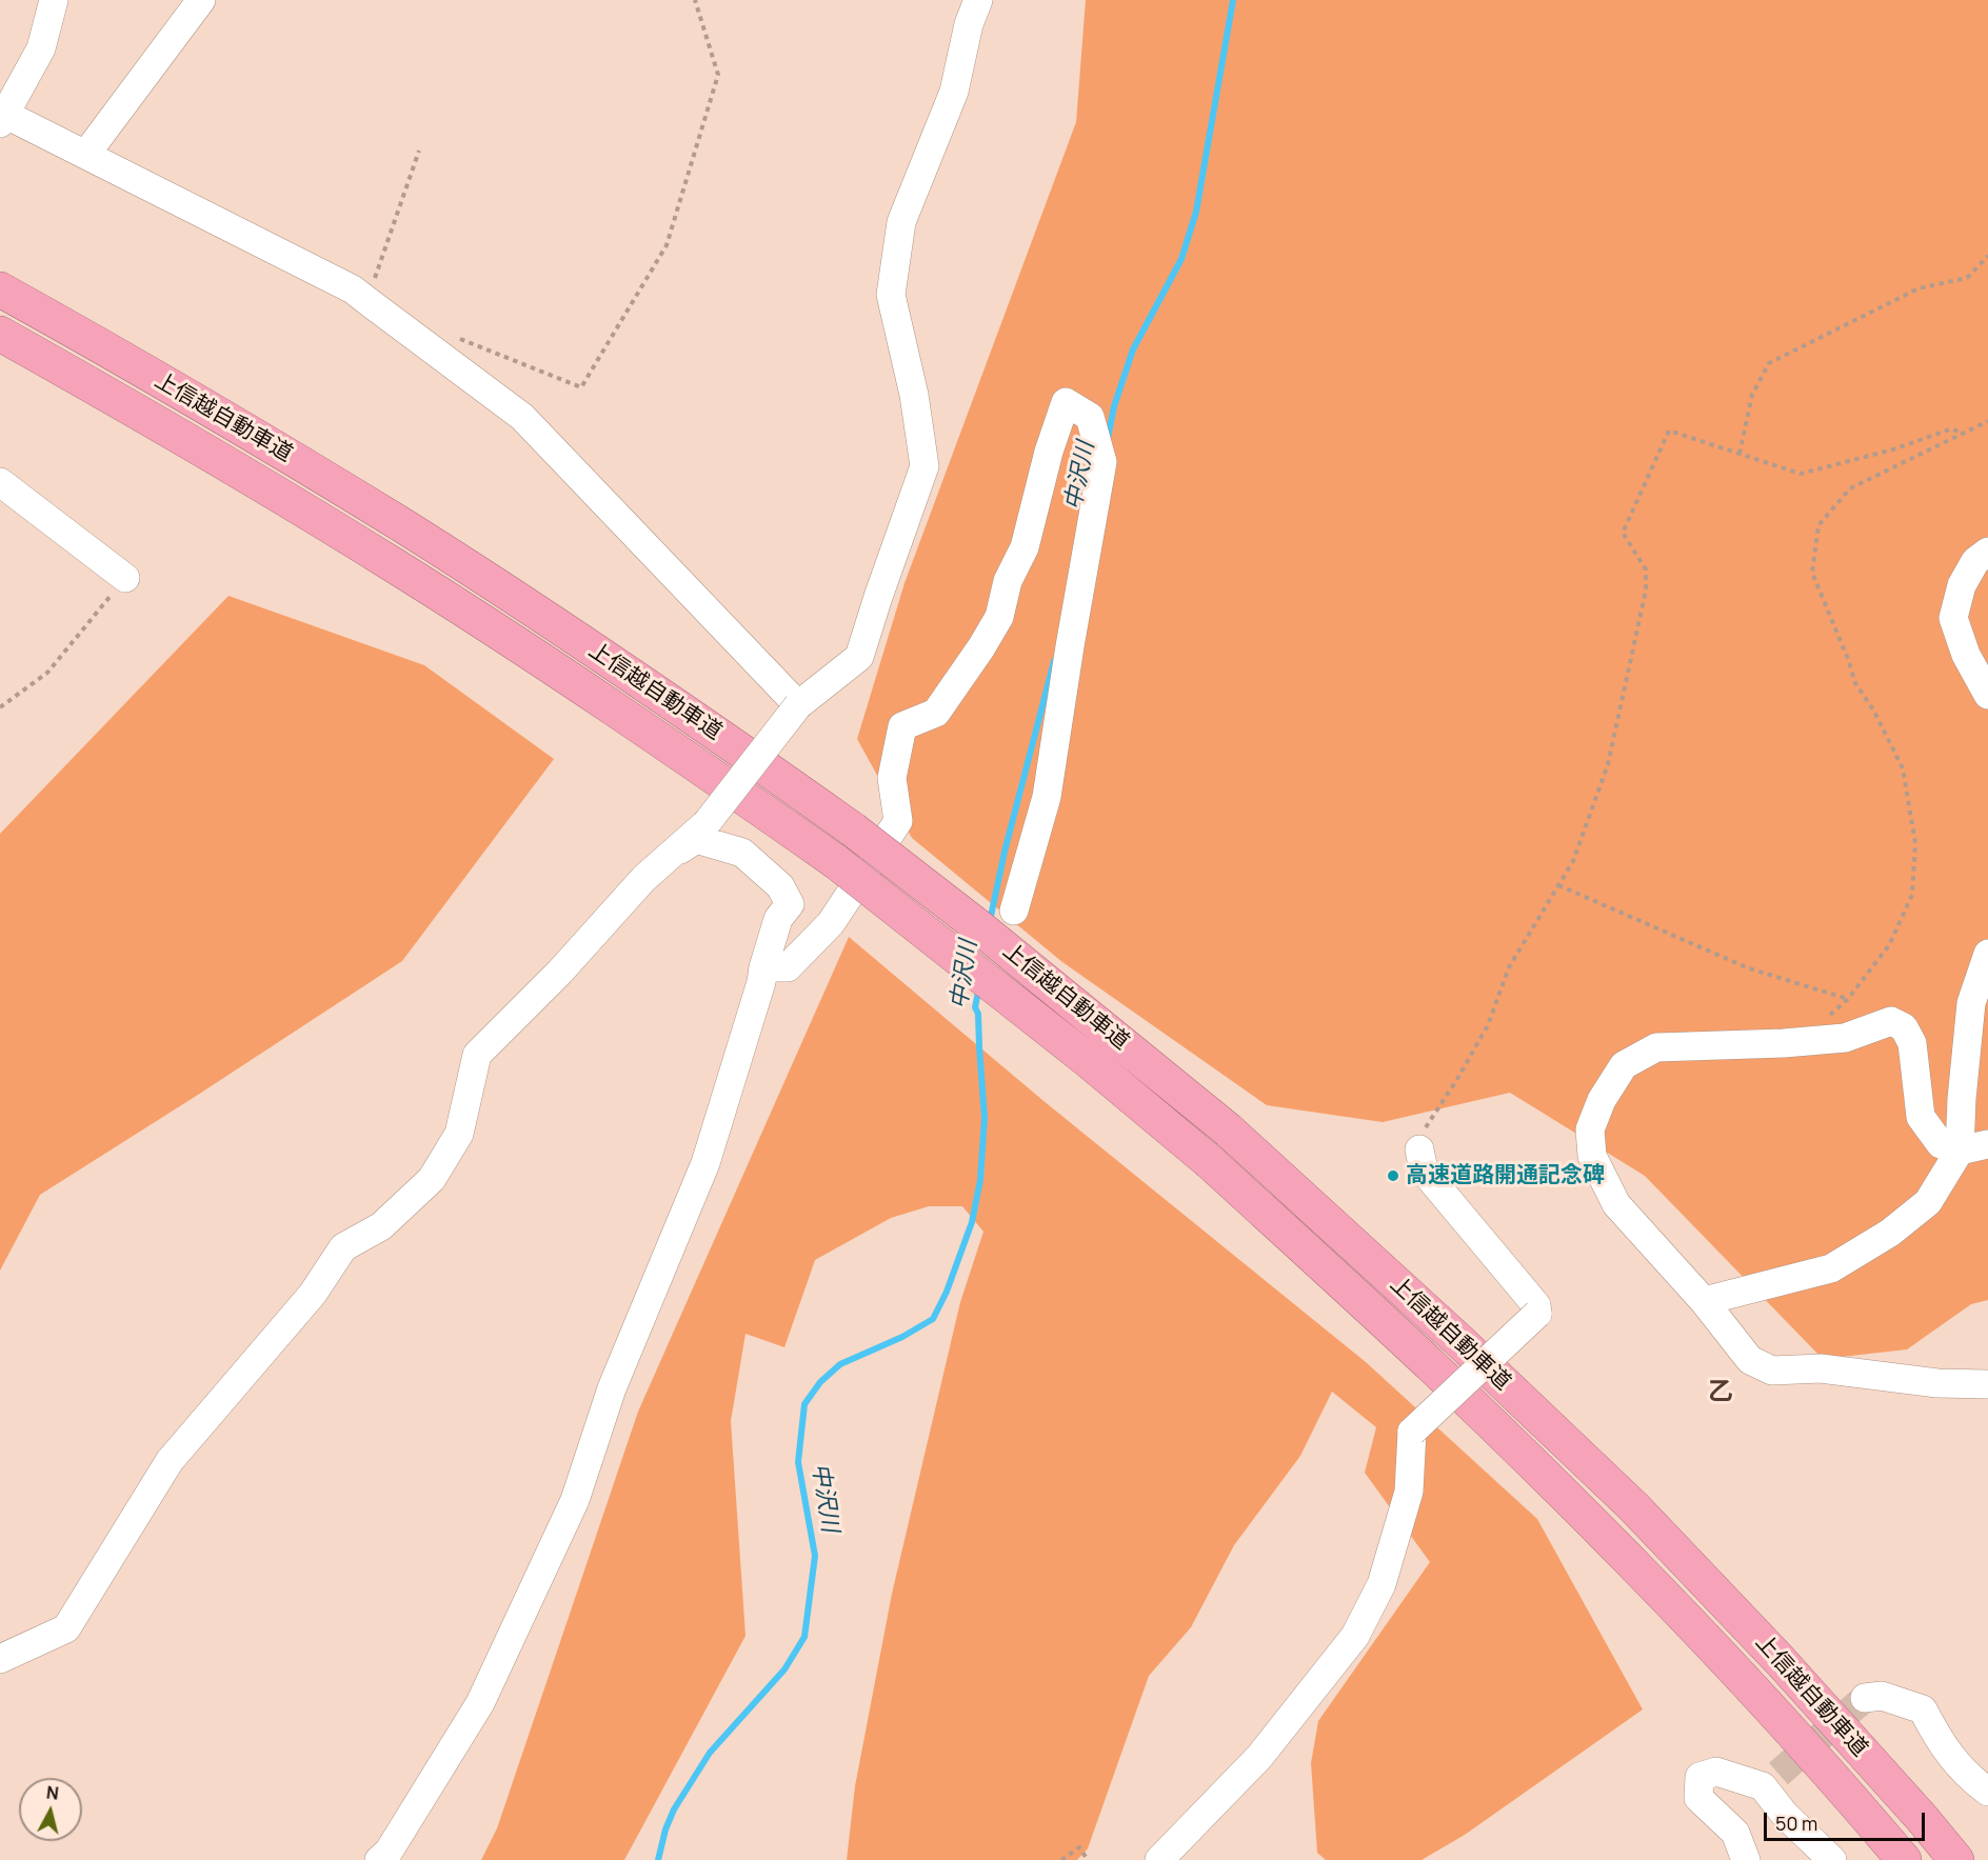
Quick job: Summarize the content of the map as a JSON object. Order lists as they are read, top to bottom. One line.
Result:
{"streets":{"highway":["上信越自動車道"]},"districts":["乙"],"water":["中沢川"],"places":["高速道路開通記念碑"],"scale_bar":"50 m","north":"top"}
